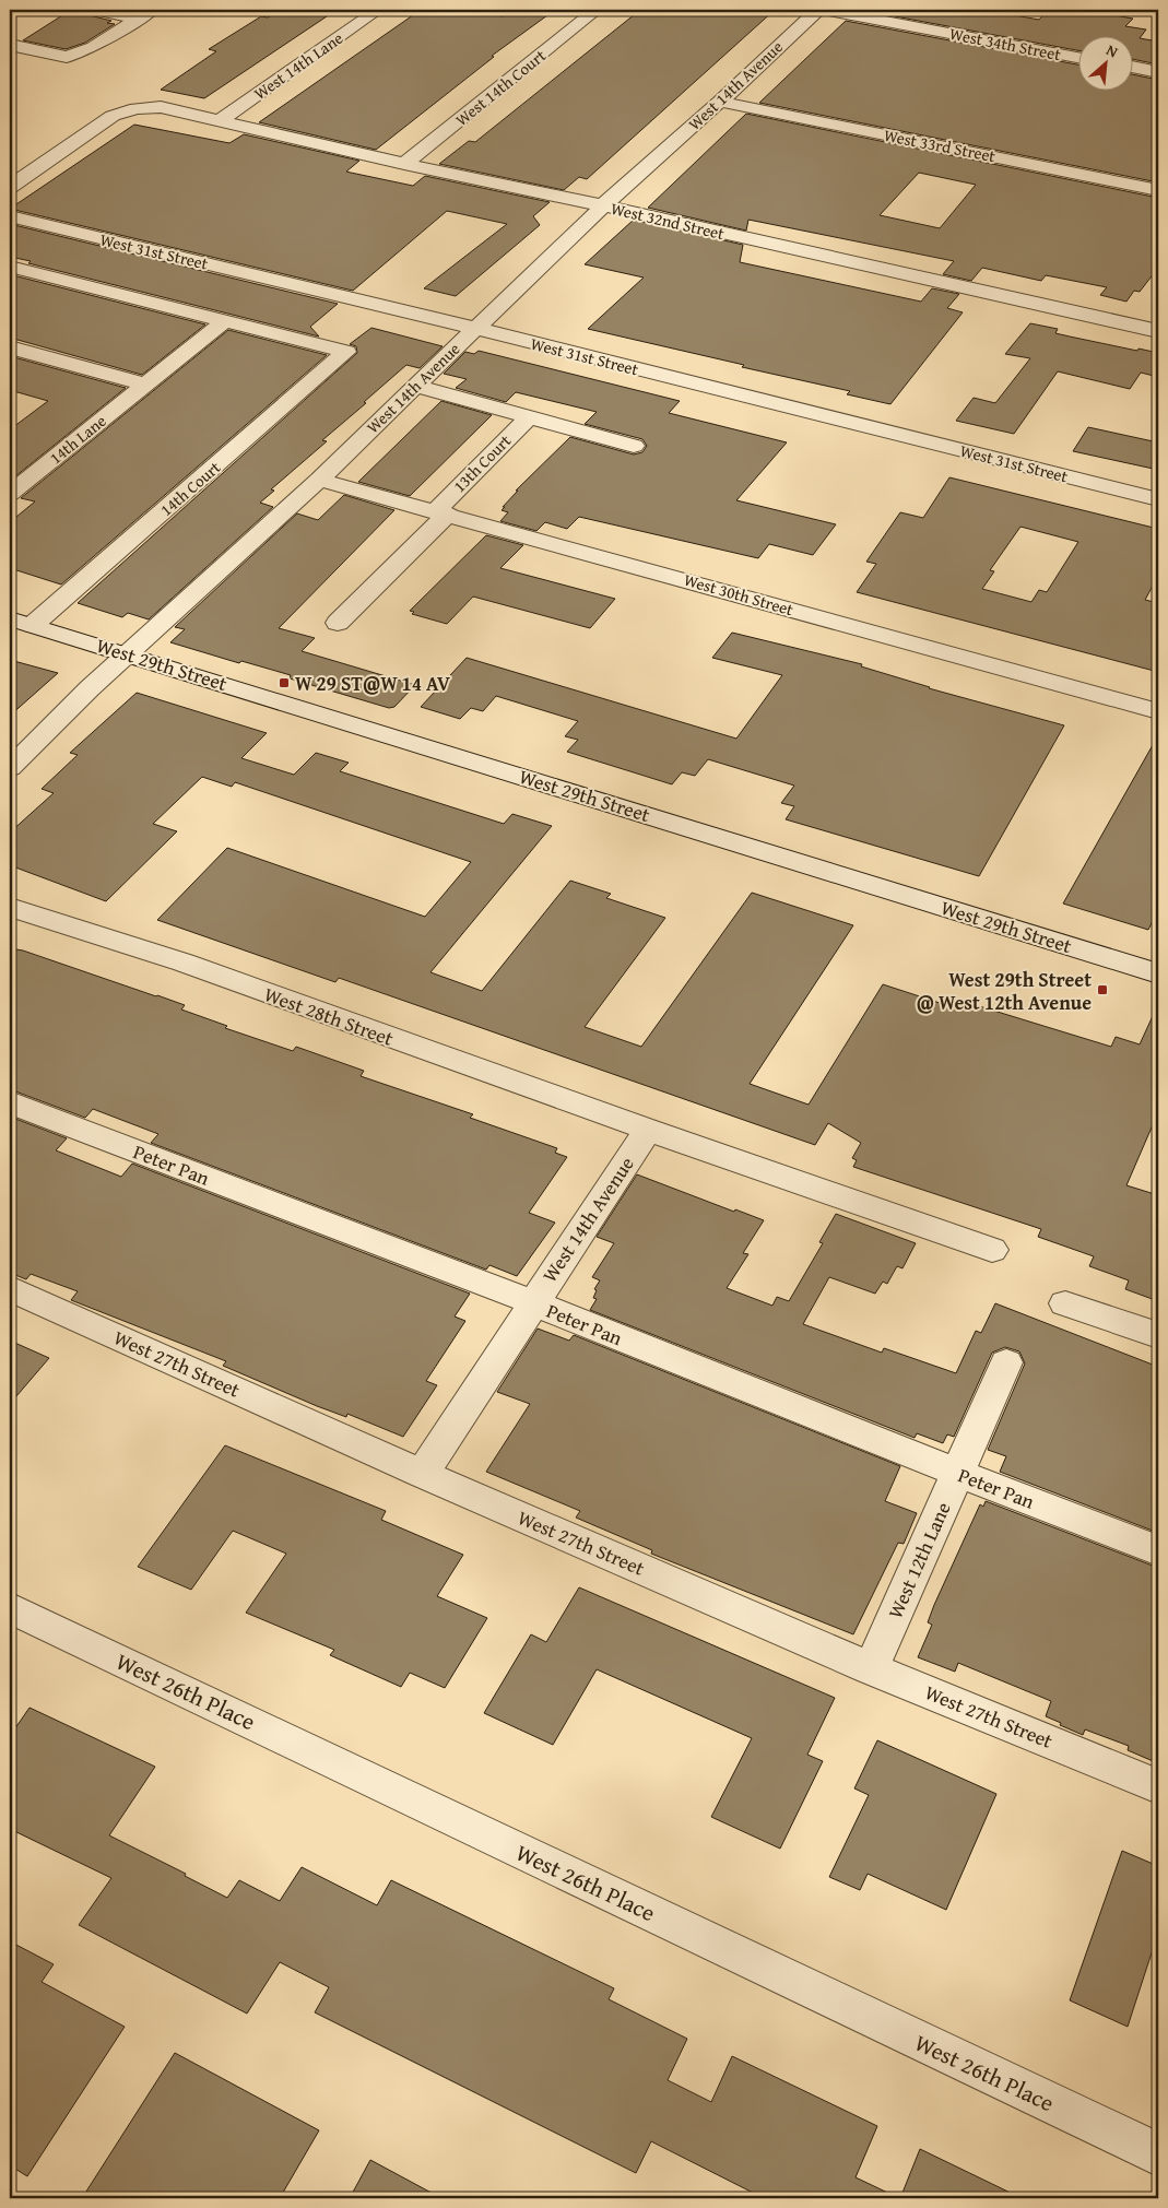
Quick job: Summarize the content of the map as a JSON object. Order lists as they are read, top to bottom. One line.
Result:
{"streets":{"street":["West 34th Street","West 14th Lane","West 14th Avenue","West 14th Court","West 33rd Street","West 32nd Street","West 31st Street","14th Lane","13th Court","14th Court","West 30th Street","West 29th Street","West 28th Street","Peter Pan","West 27th Street","West 12th Lane","West 26th Place"]},"crossings":[["West 14th Lane","West 32nd Street"],["West 14th Avenue","West 33rd Street"],["West 14th Avenue","West 32nd Street"],["West 14th Avenue","West 31st Street"],["West 14th Avenue","West 30th Street"],["West 14th Avenue","West 29th Street"],["West 14th Avenue","West 28th Street"],["West 14th Avenue","Peter Pan"],["West 14th Avenue","West 27th Street"],["West 14th Court","West 32nd Street"],["14th Lane","14th Court"],["13th Court","West 30th Street"],["14th Court","West 29th Street"],["Peter Pan","West 12th Lane"],["West 27th Street","West 12th Lane"]],"places":{"transit":["W 29 ST@W 14 AV","West 29th Street @ West 12th Avenue"]},"north":"top right"}
